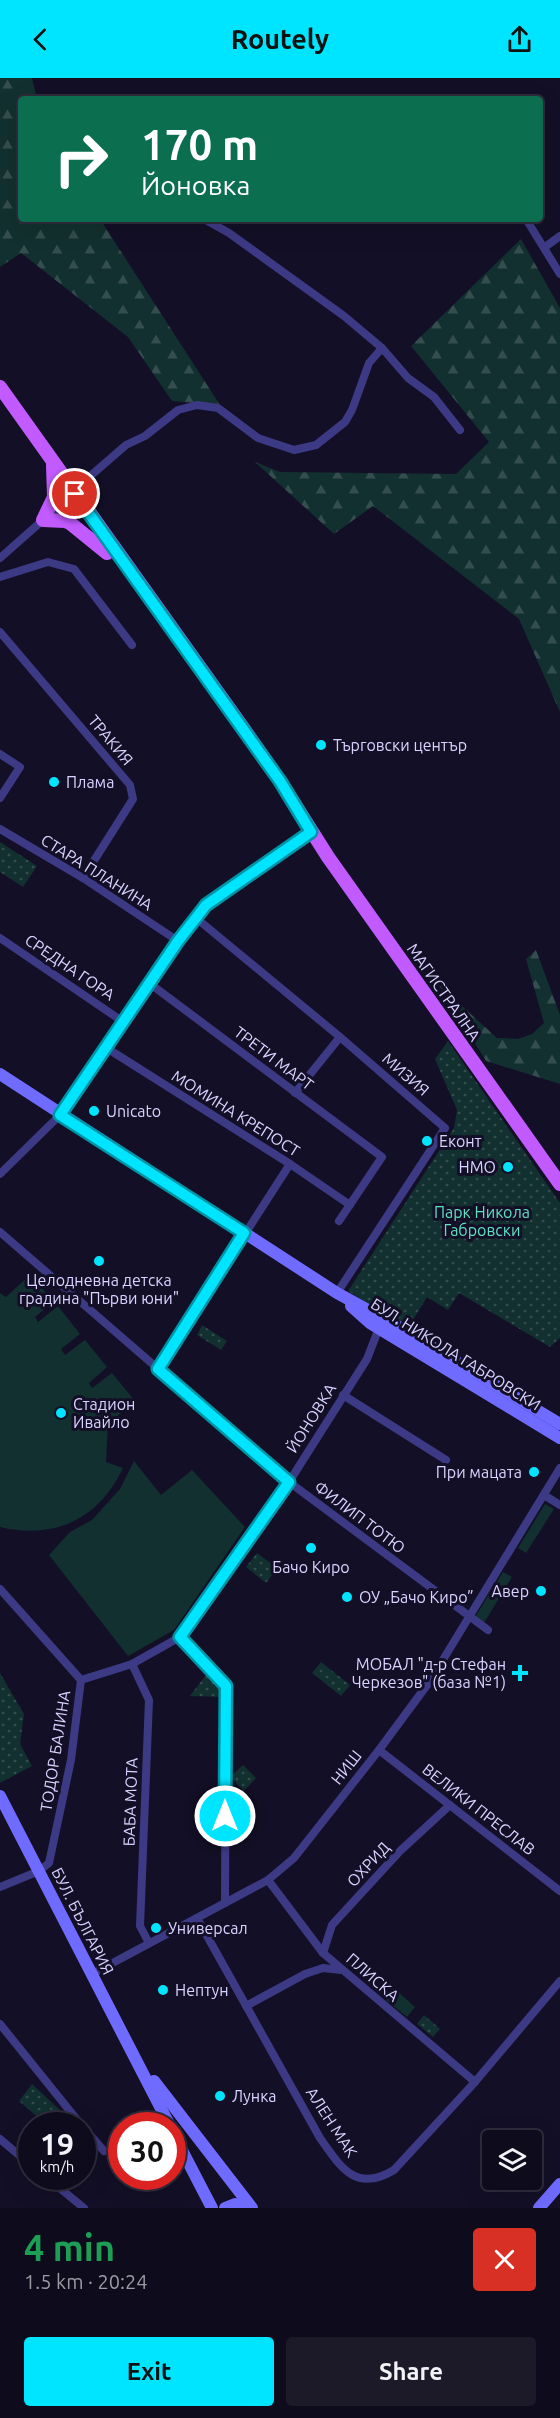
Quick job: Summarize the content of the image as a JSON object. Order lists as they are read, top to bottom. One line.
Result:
{"streets":{"main road":["МАГИСТРАЛНА"],"street":["ТРАКИЯ","СТАРА ПЛАНИНА","СРЕДНА ГОРА","ТРЕТИ МАРТ","МИЗИЯ","МОМИНА КРЕПОСТ","БУЛ. НИКОЛА ГАБРОВСКИ","ЙОНОВКА","ФИЛИП ТОТЮ","ТОДОР БАЛИНА","НИШ","БАБА МОТА","ВЕЛИКИ ПРЕСЛАВ","ОХРИД","БУЛ. БЪЛГАРИЯ","ПЛИСКА","АЛЕН МАК"]},"crossings":[["ТРАКИЯ","СТАРА ПЛАНИНА"],["ТРЕТИ МАРТ","МОМИНА КРЕПОСТ"],["МИЗИЯ","БУЛ. НИКОЛА ГАБРОВСКИ"],["БУЛ. НИКОЛА ГАБРОВСКИ","ЙОНОВКА"],["ЙОНОВКА","ФИЛИП ТОТЮ"],["ЙОНОВКА","ТОДОР БАЛИНА"],["ЙОНОВКА","БАБА МОТА"],["ФИЛИП ТОТЮ","НИШ"],["ТОДОР БАЛИНА","БУЛ. БЪЛГАРИЯ"],["НИШ","БАБА МОТА"],["НИШ","ВЕЛИКИ ПРЕСЛАВ"],["НИШ","БУЛ. БЪЛГАРИЯ"],["НИШ","ПЛИСКА"],["НИШ","АЛЕН МАК"],["ВЕЛИКИ ПРЕСЛАВ","ОХРИД"],["ОХРИД","ПЛИСКА"],["ПЛИСКА","АЛЕН МАК"]],"parks":["Парк Никола Габровски"],"places":{"other":["Търговски център","Плама","Unicato","Еконт","HMO","Целодневна детска градина \"Първи юни\"","Стадион Ивайло","При мацата","Бачо Киро","Авер","ОУ „Бачо Киро”","Универсал","Нептун","Лунка"],"health":["МОБАЛ \"д-р Стефан Черкезов\" (база №1)"]},"page":{"header":"Routely","turn":["170 m","Йоновка"],"speed":"19 km/h","limit":"30","heading":["4 min","1.5 km · 20:24"],"buttons":["Exit","Share"]}}
